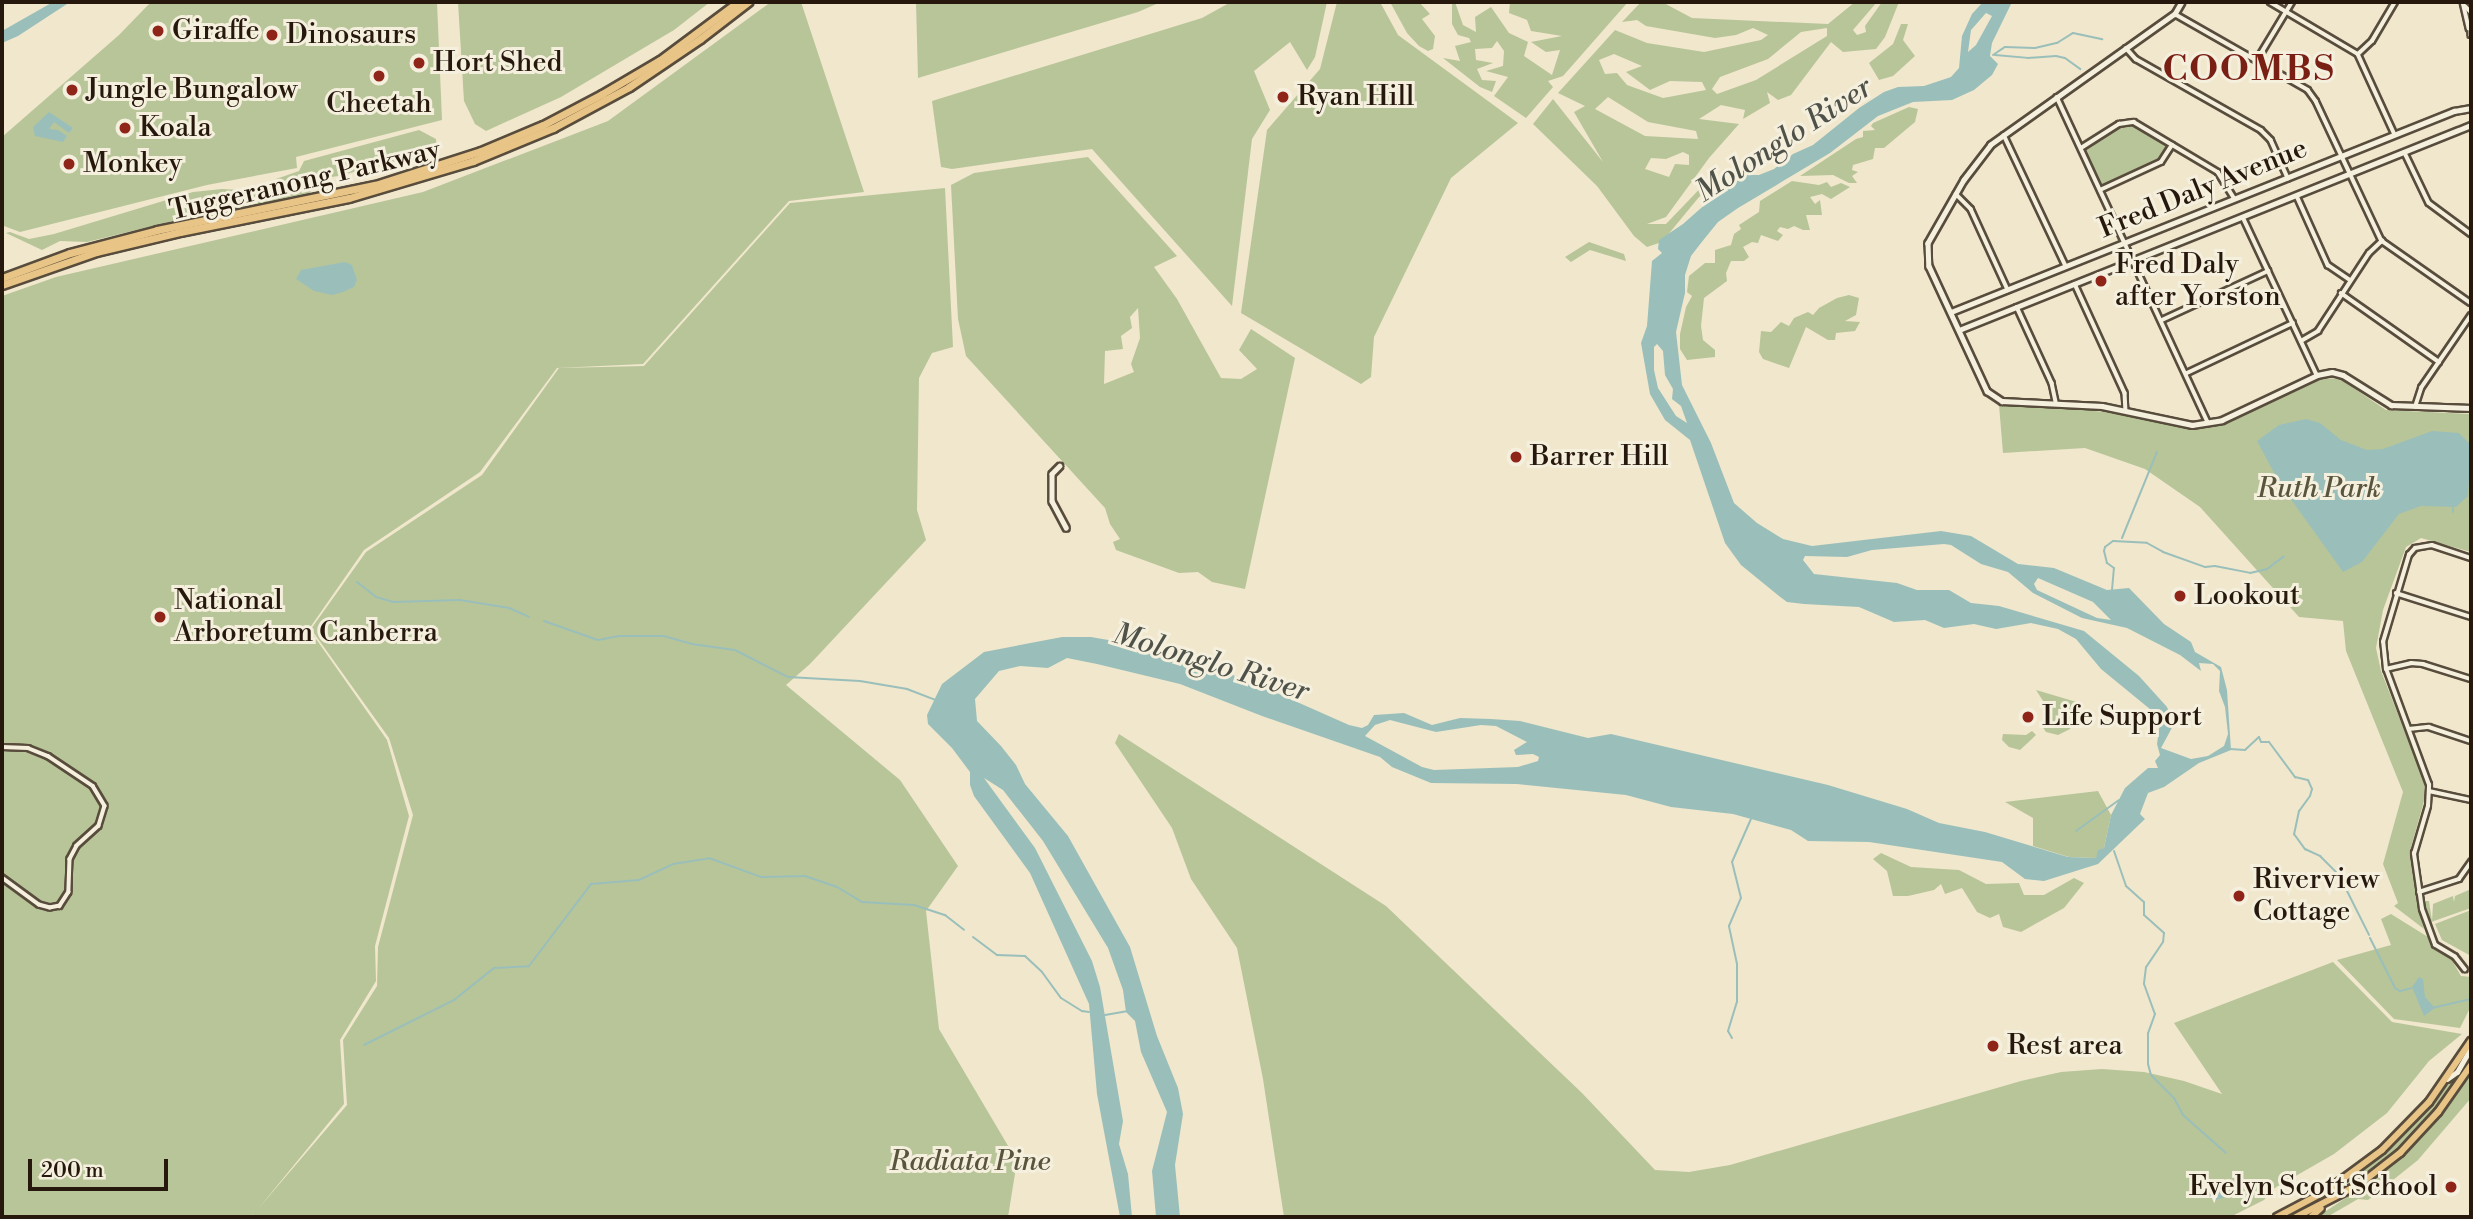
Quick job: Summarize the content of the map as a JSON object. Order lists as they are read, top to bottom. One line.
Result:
{"streets":{"highway":["Tuggeranong Parkway"],"street":["Fred Daly Avenue"]},"districts":["COOMBS"],"water":["Molonglo River"],"parks":["Ruth Park","Radiata Pine"],"places":["Giraffe","Dinosaurs","Hort Shed","Cheetah","Jungle Bungalow","Ryan Hill","Koala","Monkey","Fred Daly after Yorston","Barrer Hill","Lookout","National Arboretum Canberra","Life Support","Riverview Cottage","Rest area","Evelyn Scott School"],"scale_bar":"200 m"}
